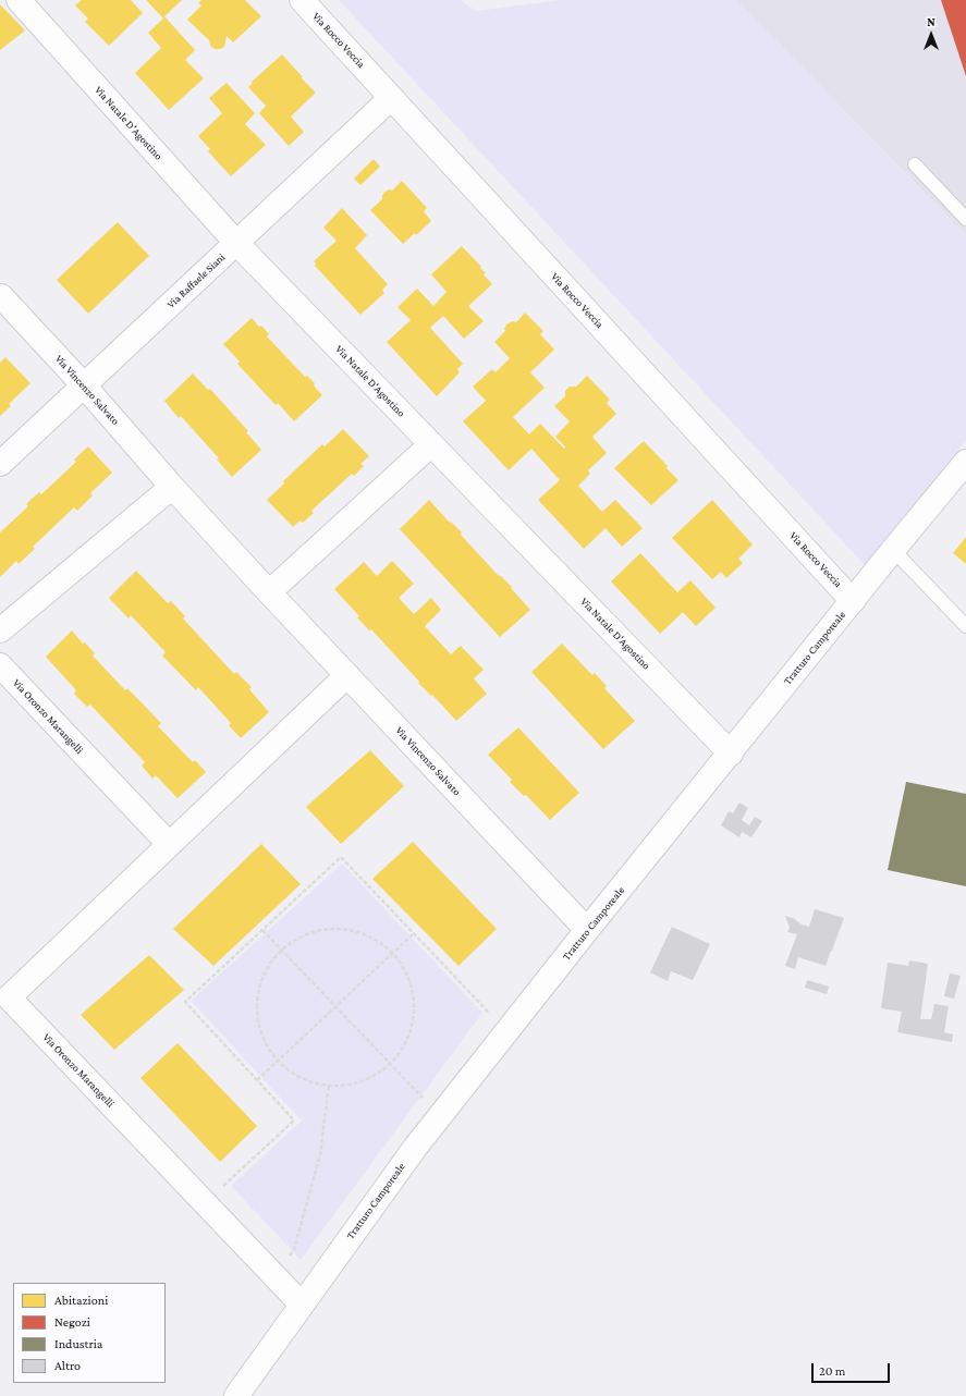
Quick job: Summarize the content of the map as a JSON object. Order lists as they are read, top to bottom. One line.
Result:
{"streets":{"street":["Via Rocco Veccia","Via Natale D'Agostino","Via Raffaele Siani","Via Vincenzo Salvato","Tratturo Camporeale","Via Oronzo Marangelli"]},"crossings":[["Via Rocco Veccia","Via Raffaele Siani"],["Via Rocco Veccia","Tratturo Camporeale"],["Via Natale D'Agostino","Via Raffaele Siani"],["Via Natale D'Agostino","Tratturo Camporeale"],["Via Raffaele Siani","Via Vincenzo Salvato"],["Via Vincenzo Salvato","Tratturo Camporeale"],["Via Vincenzo Salvato","Via Oronzo Marangelli"],["Tratturo Camporeale","Via Oronzo Marangelli"]],"legend":["Abitazioni","Negozi","Industria","Altro"],"scale_bar":"20 m","north":"top"}
